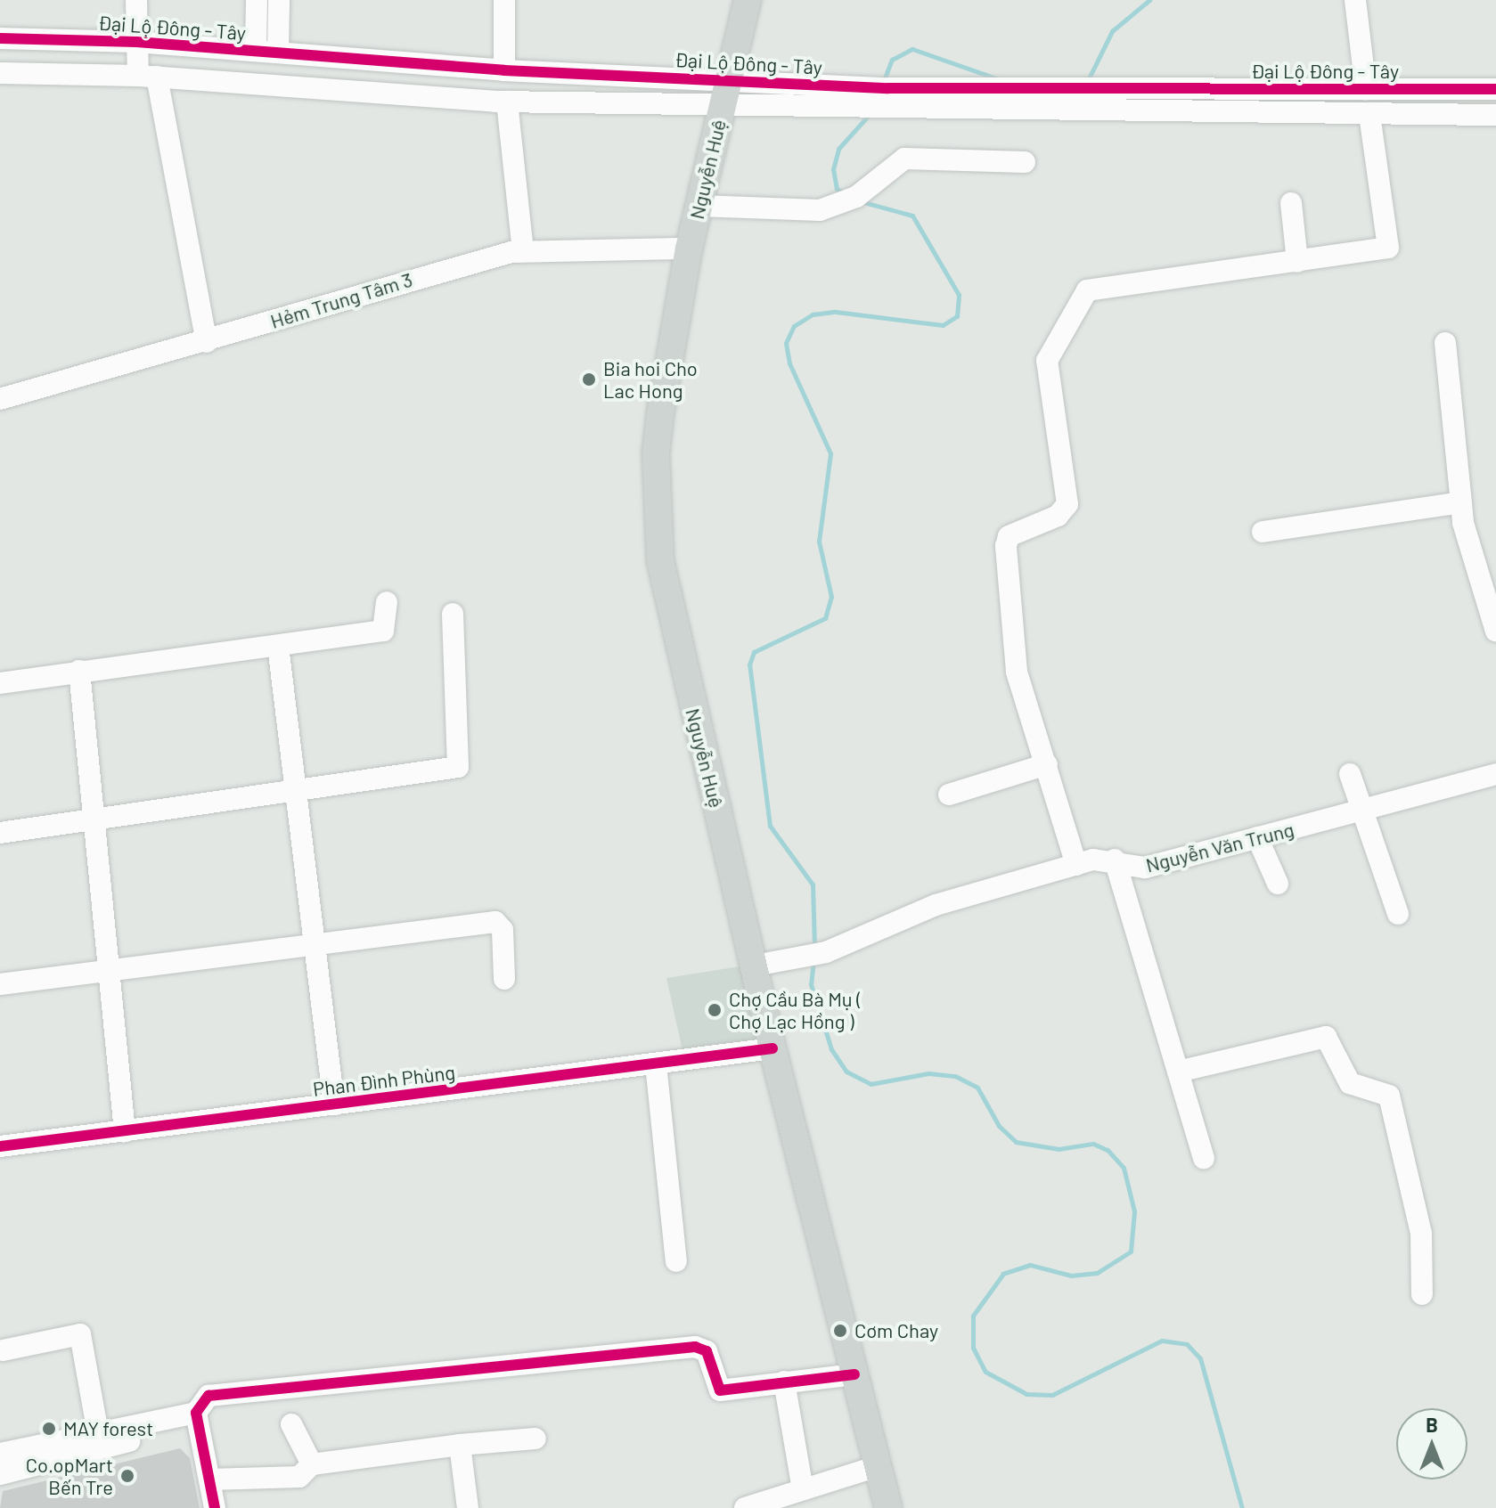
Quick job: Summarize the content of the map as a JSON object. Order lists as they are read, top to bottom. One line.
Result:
{"streets":{"main road":["Nguyễn Huệ"],"street":["Đại Lộ Đông - Tây","Hẻm Trung Tâm 3","Nguyễn Văn Trung","Phan Đình Phùng"]},"crossings":[["Đại Lộ Đông - Tây","Nguyễn Huệ"],["Nguyễn Huệ","Hẻm Trung Tâm 3"],["Nguyễn Huệ","Nguyễn Văn Trung"],["Nguyễn Huệ","Phan Đình Phùng"]],"places":["Bia hoi Cho Lac Hong","Chợ Cầu Bà Mụ ( Chợ Lạc Hồng )","Cơm Chay","MAY forest","Co.opMart Bến Tre"],"north":"top"}
